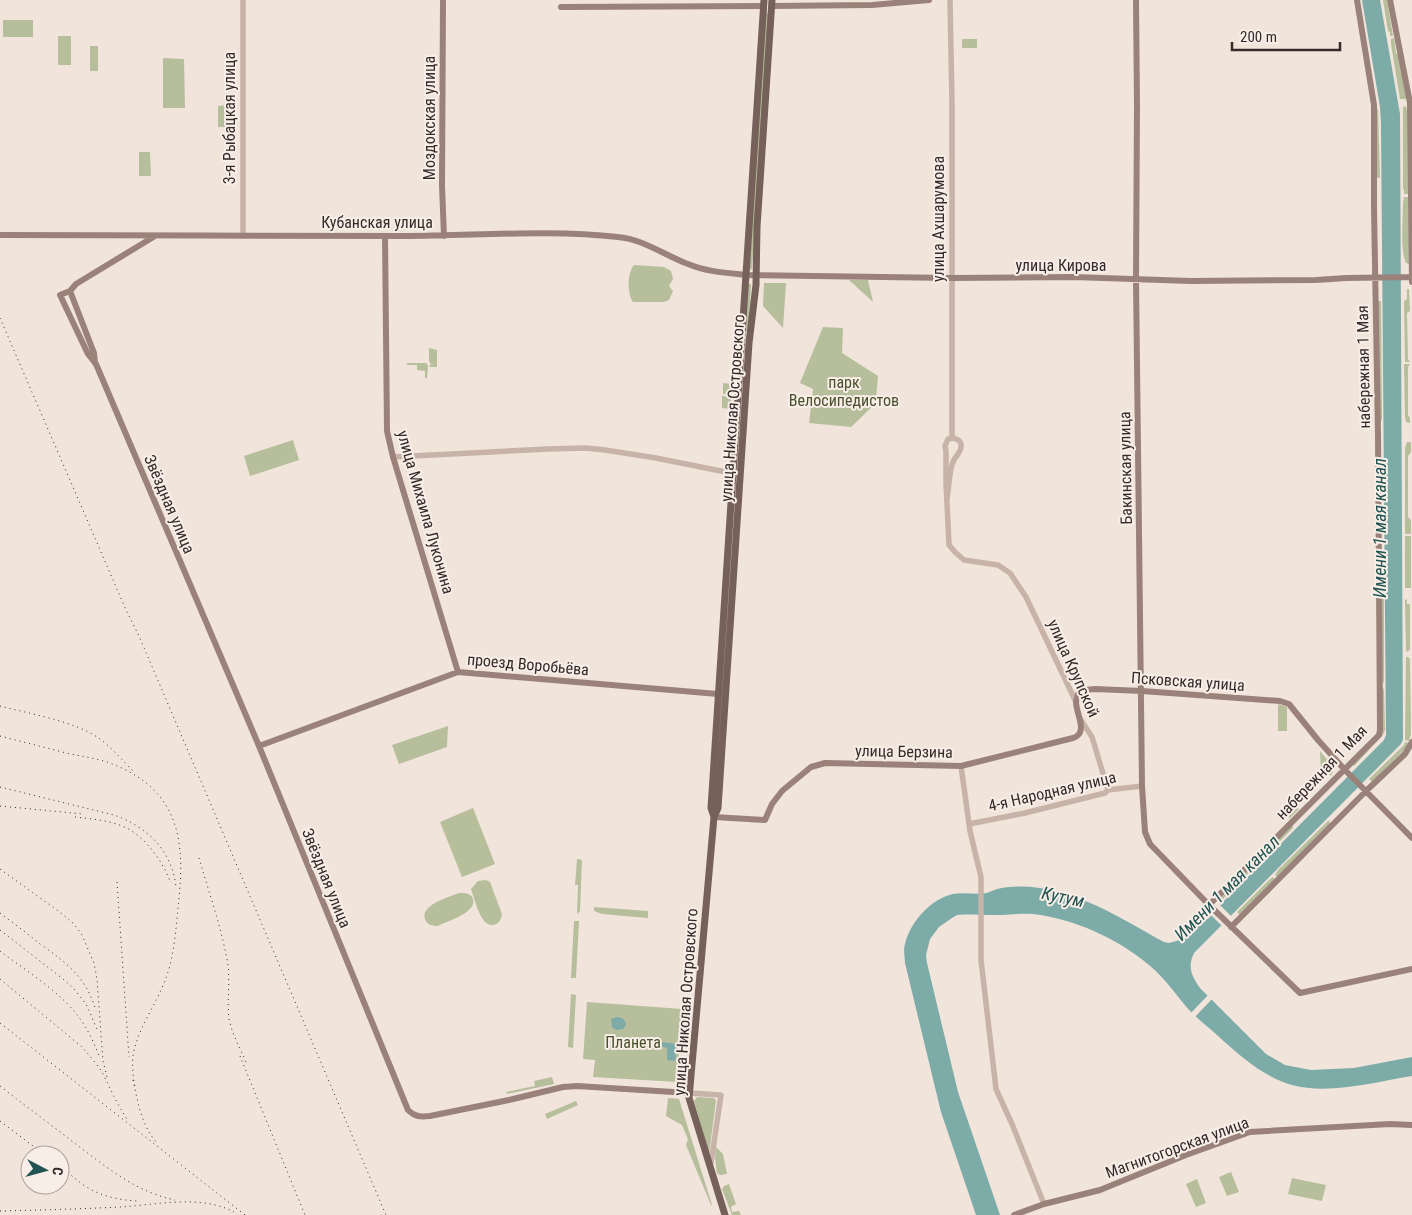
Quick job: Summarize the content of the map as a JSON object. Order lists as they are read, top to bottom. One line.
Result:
{"streets":{"main road":["Моздокская улица","Кубанская улица","улица Кирова","набережная 1 Мая","улица Николая Островского","Бакинская улица","Звёздная улица","улица Михаила Луконина","проезд Воробьёва","улица Крупской","Псковская улица","улица Берзина","Магнитогорская улица"],"street":["3-я Рыбацкая улица","улица Ахшарумова","4-я Народная улица"]},"crossings":[["3-я Рыбацкая улица","Кубанская улица"],["Моздокская улица","Кубанская улица"],["улица Ахшарумова","улица Кирова"],["Кубанская улица","улица Кирова"],["Кубанская улица","улица Николая Островского"],["Кубанская улица","улица Михаила Луконина"],["улица Кирова","набережная 1 Мая"],["улица Кирова","улица Николая Островского"],["улица Кирова","Бакинская улица"],["набережная 1 Мая","Бакинская улица"],["набережная 1 Мая","Псковская улица"],["улица Николая Островского","Звёздная улица"],["улица Николая Островского","проезд Воробьёва"],["улица Николая Островского","улица Берзина"],["Бакинская улица","Псковская улица"],["Бакинская улица","4-я Народная улица"],["Звёздная улица","проезд Воробьёва"],["улица Михаила Луконина","проезд Воробьёва"],["улица Крупской","Псковская улица"],["улица Крупской","улица Берзина"],["улица Крупской","4-я Народная улица"]],"water":["Имени 1 мая канал","Кутум"],"parks":["парк Велосипедистов","Планета"],"scale_bar":"200 m","north":"right"}
